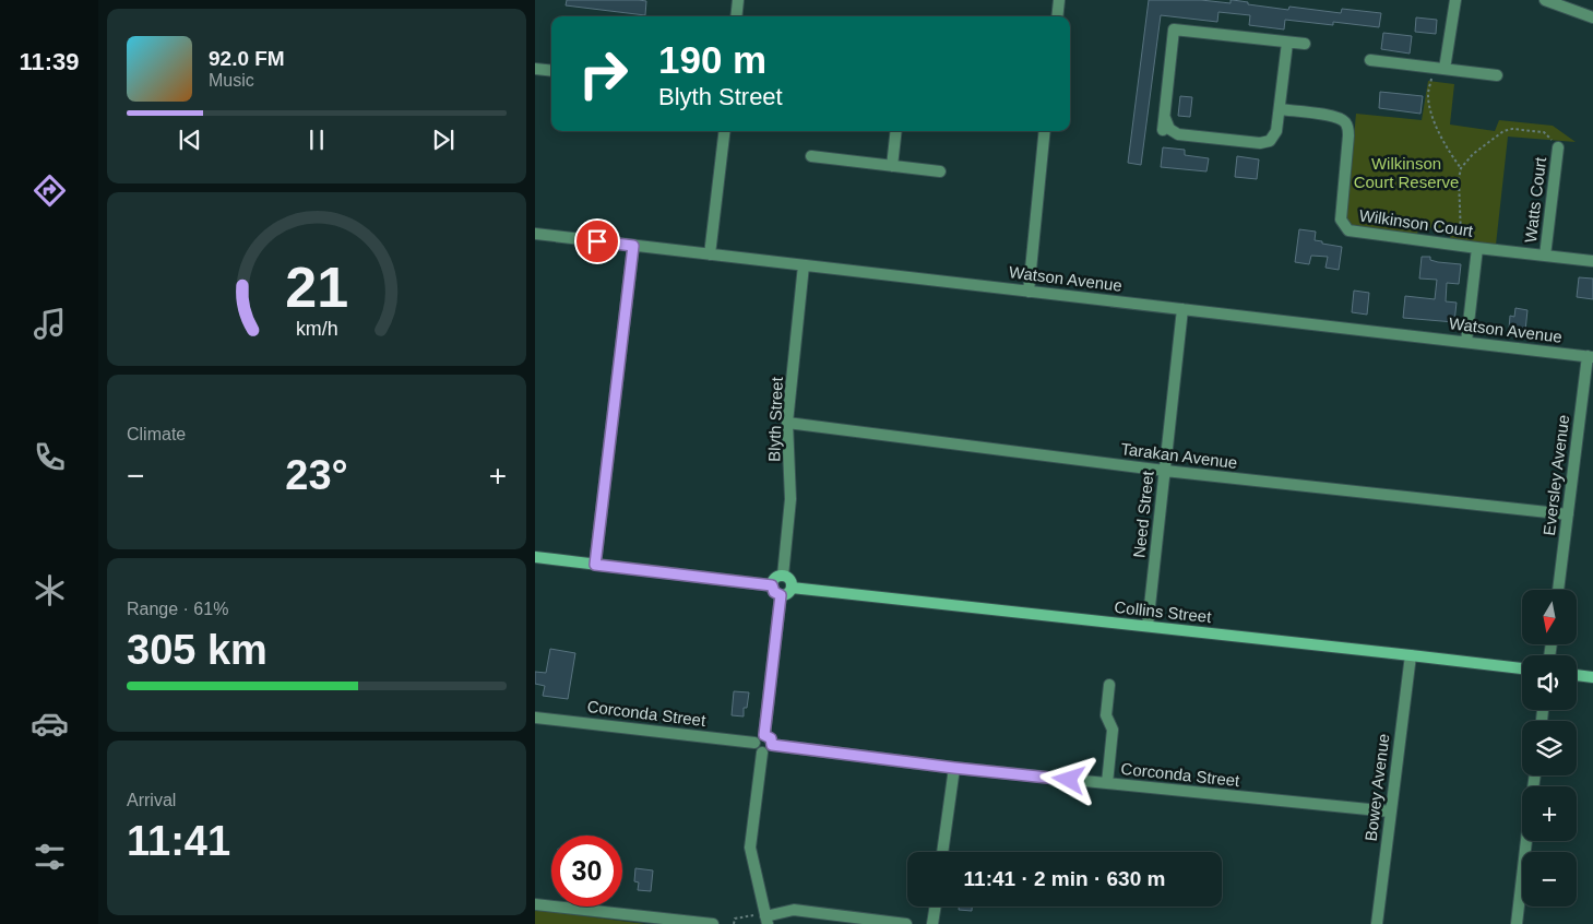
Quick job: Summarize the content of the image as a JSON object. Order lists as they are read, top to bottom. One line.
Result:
{"streets":{"street":["Watts Court","Wilkinson Court","Watson Avenue","Blyth Street","Tarakan Avenue","Eversley Avenue","Need Street","Collins Street","Corconda Street","Bowey Avenue"]},"crossings":[["Watts Court","Wilkinson Court"],["Watson Avenue","Blyth Street"],["Watson Avenue","Eversley Avenue"],["Watson Avenue","Need Street"],["Blyth Street","Tarakan Avenue"],["Blyth Street","Collins Street"],["Tarakan Avenue","Eversley Avenue"],["Tarakan Avenue","Need Street"],["Need Street","Collins Street"],["Collins Street","Bowey Avenue"],["Corconda Street","Bowey Avenue"]],"parks":["Wilkinson Court Reserve"],"north":"bottom","page":{"tabs":"11:39","turn":["190 m","Blyth Street"],"song":["92.0 FM","Music"],"tile":["Climate",["Range · 61%","305 km"],["Arrival","11:41"]],"heat":["−","23°","+"],"map_buttons":["+","−"],"limit":"30","trip":"11:41 · 2 min · 630 m","gauge":["21","km/h"]}}
